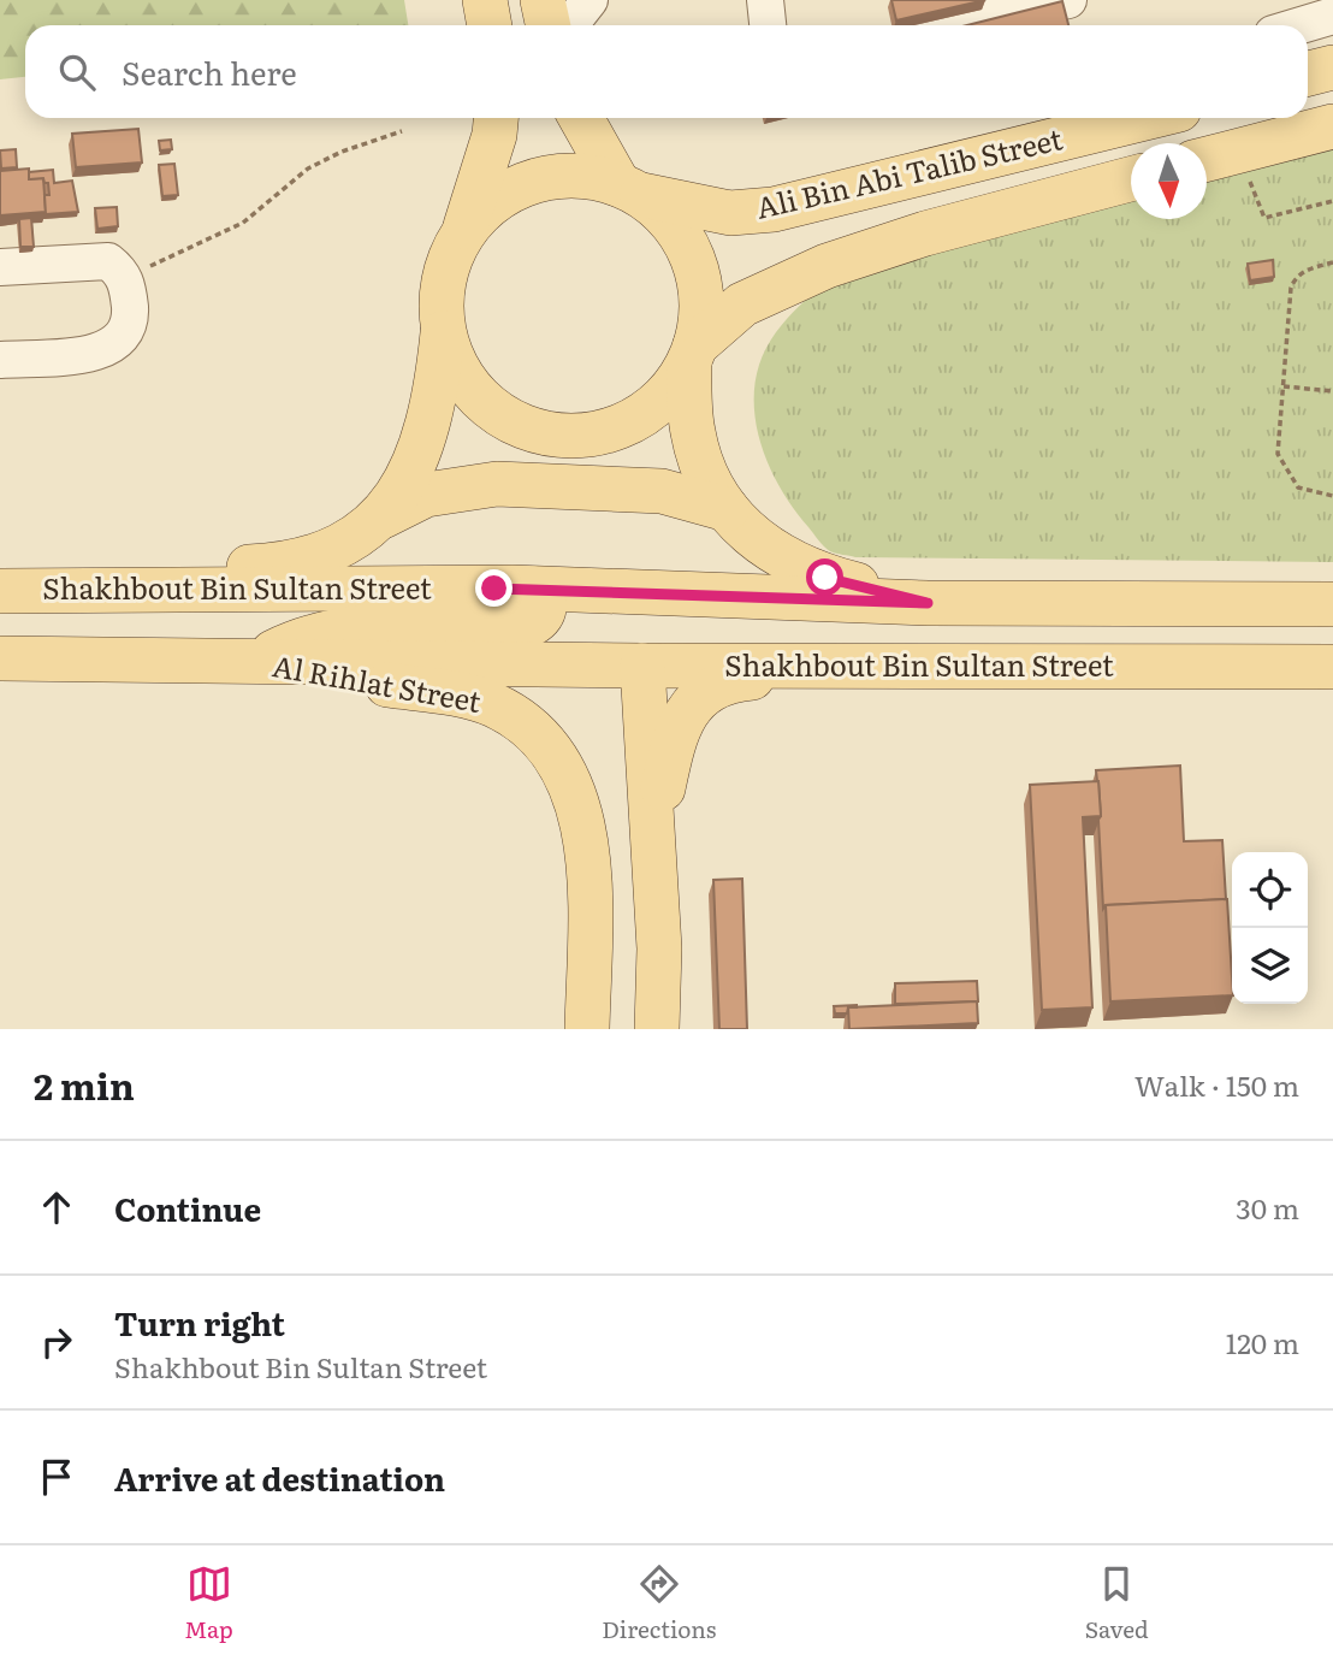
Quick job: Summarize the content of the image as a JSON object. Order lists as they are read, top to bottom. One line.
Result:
{"streets":{"main road":["Ali Bin Abi Talib Street","Shakhbout Bin Sultan Street","Al Rihlat Street"]},"crossings":[["Shakhbout Bin Sultan Street","Al Rihlat Street"]],"north":"bottom","page":{"search":"Search here","heading":["2 min","Walk · 150 m"],"list":[["Continue","30 m"],["Turn right","Shakhbout Bin Sultan Street","120 m"],"Arrive at destination"],"nav":["Map","Directions","Saved"]}}
